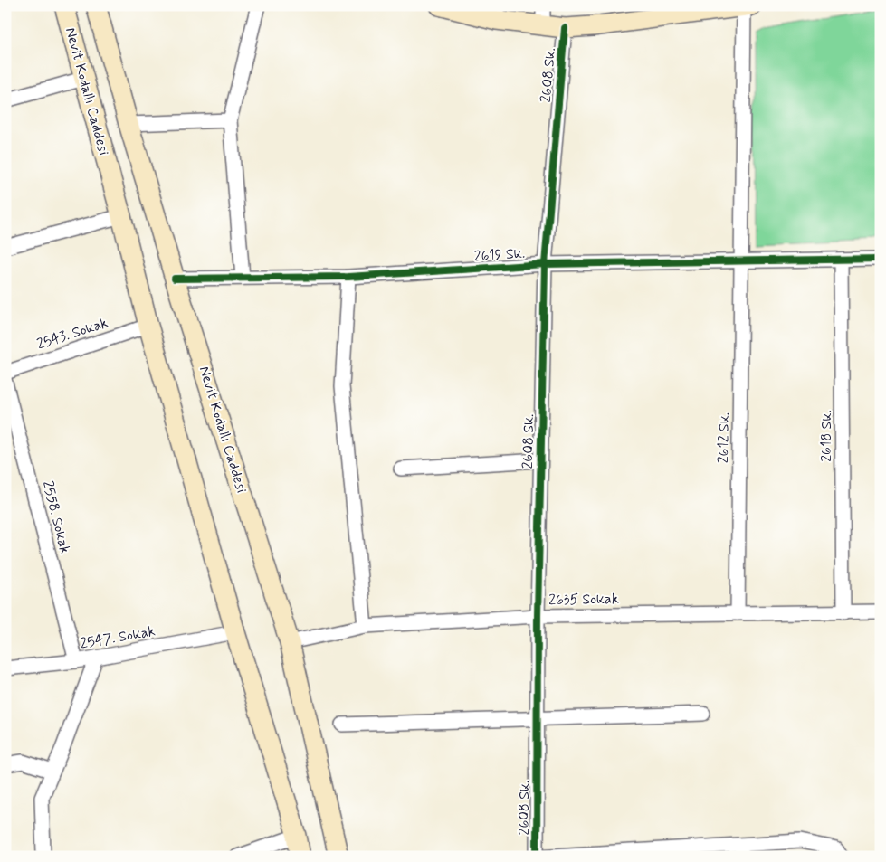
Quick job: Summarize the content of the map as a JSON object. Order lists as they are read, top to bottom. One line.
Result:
{"streets":{"main road":["Nevit Kodallı Caddesi"],"street":["2608 Sk.","2619 Sk.","2543. Sokak","2618 Sk.","2612 Sk.","2558. Sokak","2635 Sokak","2547. Sokak"]},"crossings":[["2608 Sk.","2619 Sk."],["2608 Sk.","2635 Sokak"],["Nevit Kodallı Caddesi","2619 Sk."],["Nevit Kodallı Caddesi","2543. Sokak"],["Nevit Kodallı Caddesi","2635 Sokak"],["Nevit Kodallı Caddesi","2547. Sokak"],["2619 Sk.","2618 Sk."],["2619 Sk.","2612 Sk."],["2618 Sk.","2635 Sokak"],["2612 Sk.","2635 Sokak"],["2558. Sokak","2547. Sokak"]]}
